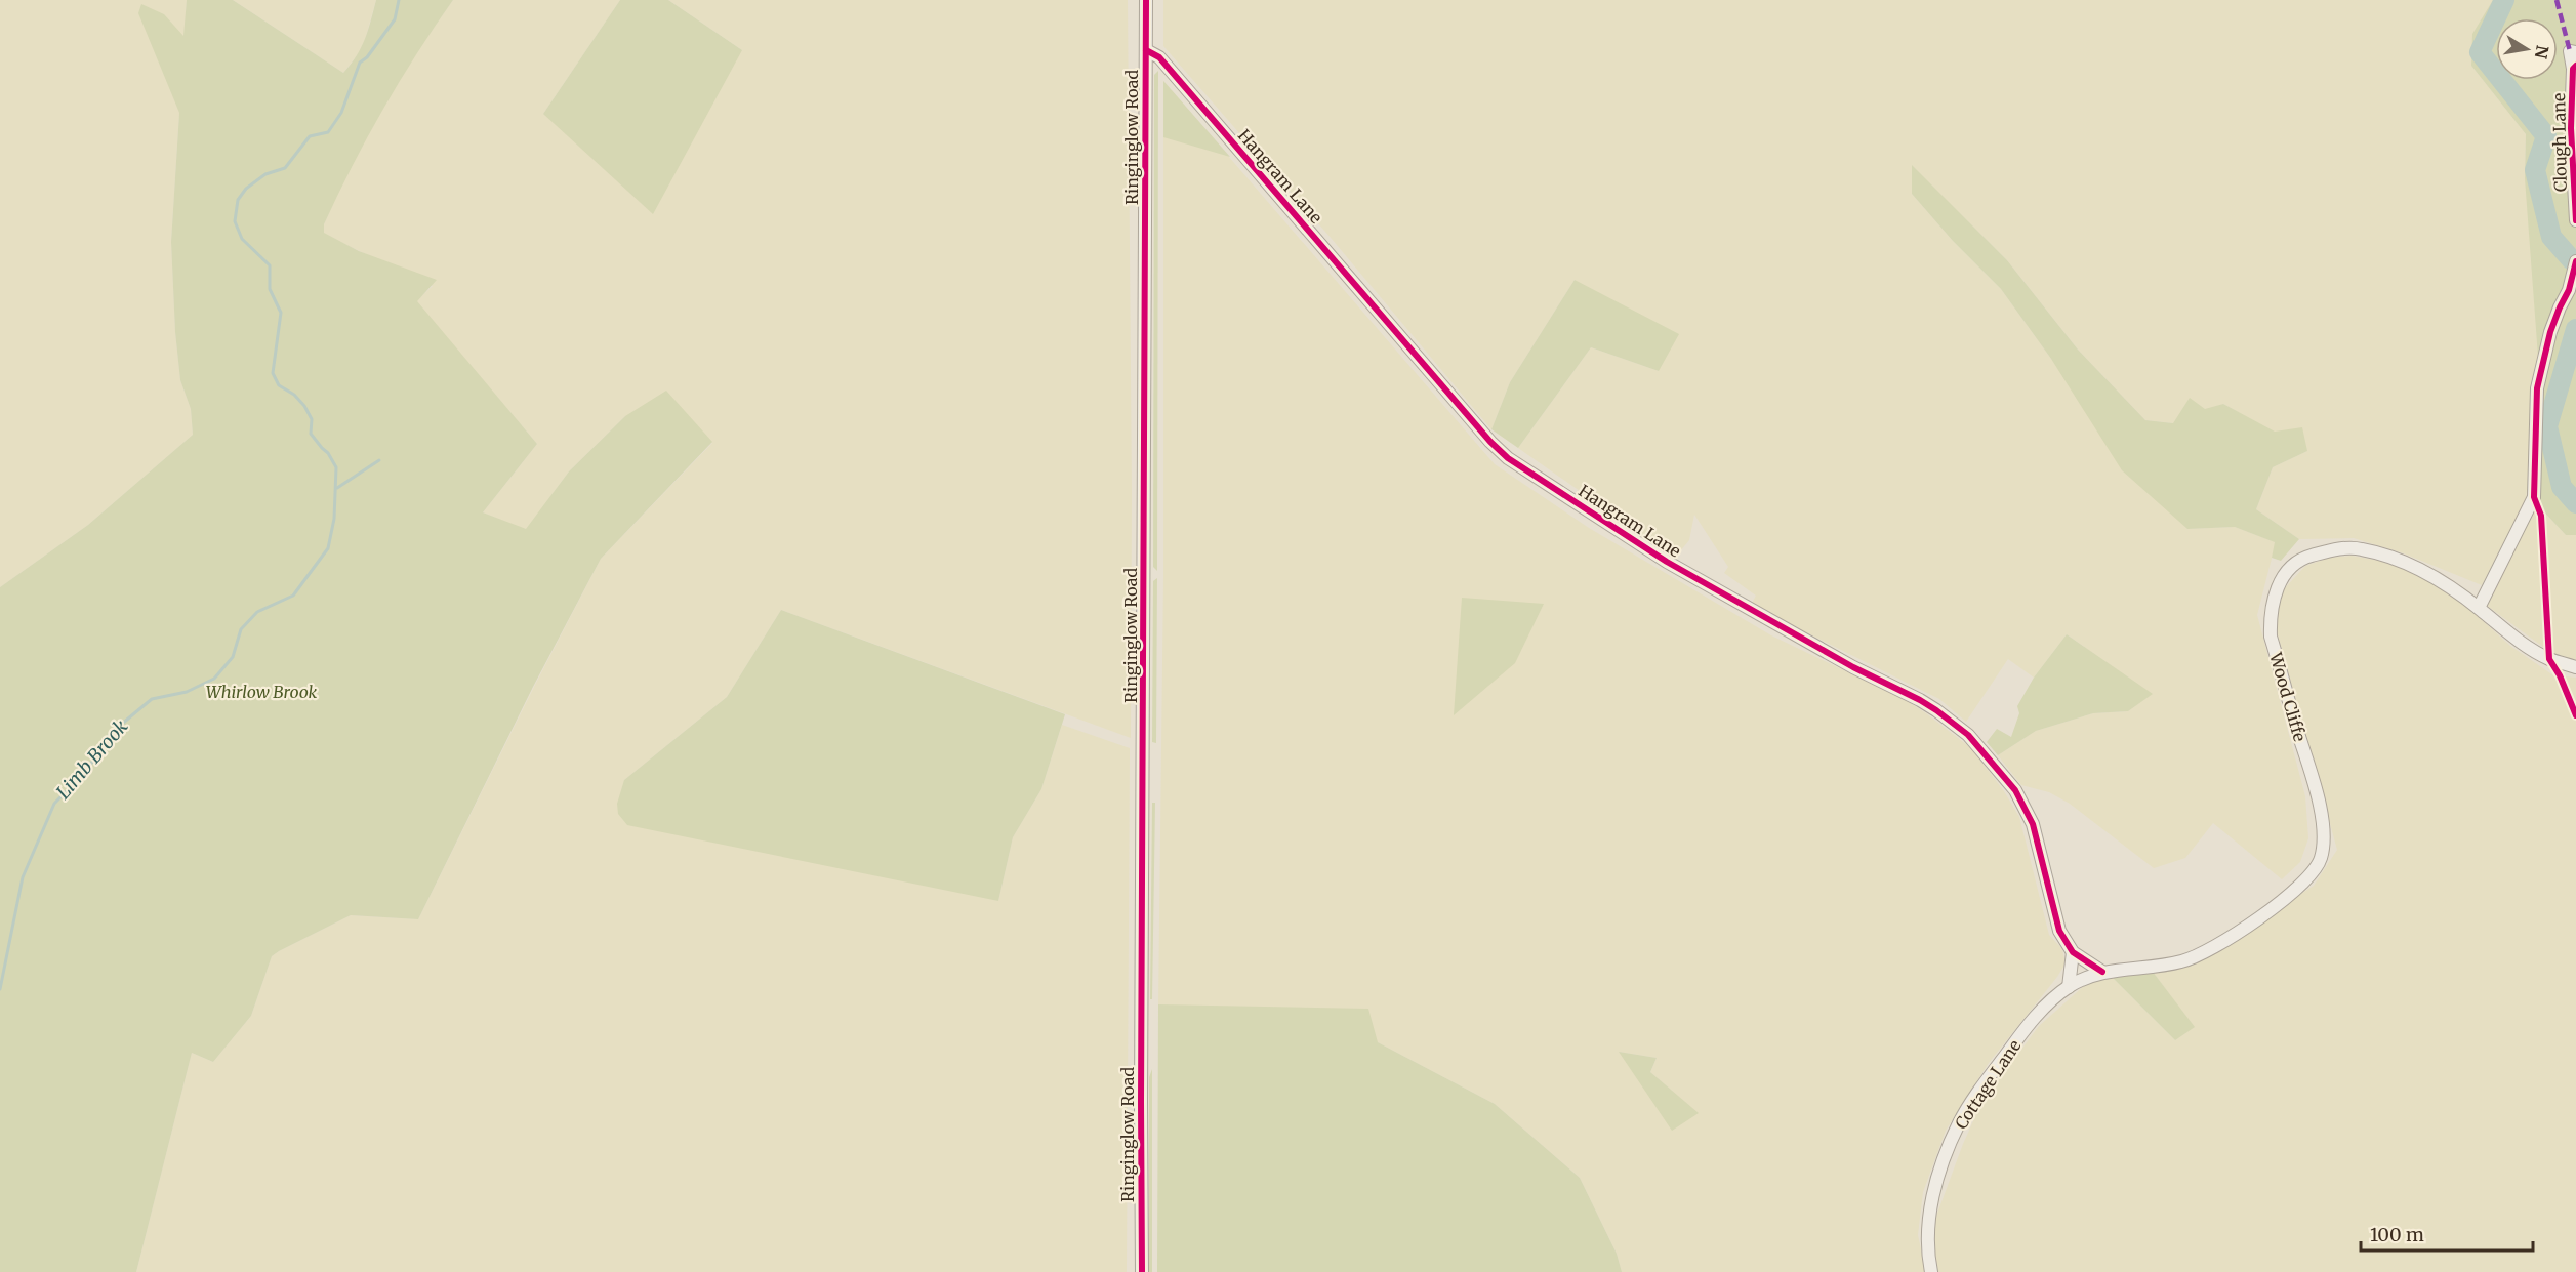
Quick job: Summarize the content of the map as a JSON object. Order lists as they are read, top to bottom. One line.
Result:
{"streets":{"street":["Ringinglow Road","Clough Lane","Hangram Lane","Wood Cliffe","Cottage Lane"]},"crossings":[["Ringinglow Road","Hangram Lane"],["Hangram Lane","Wood Cliffe"],["Wood Cliffe","Cottage Lane"]],"water":["Limb Brook"],"parks":["Whirlow Brook"],"scale_bar":"100 m","north":"right"}
